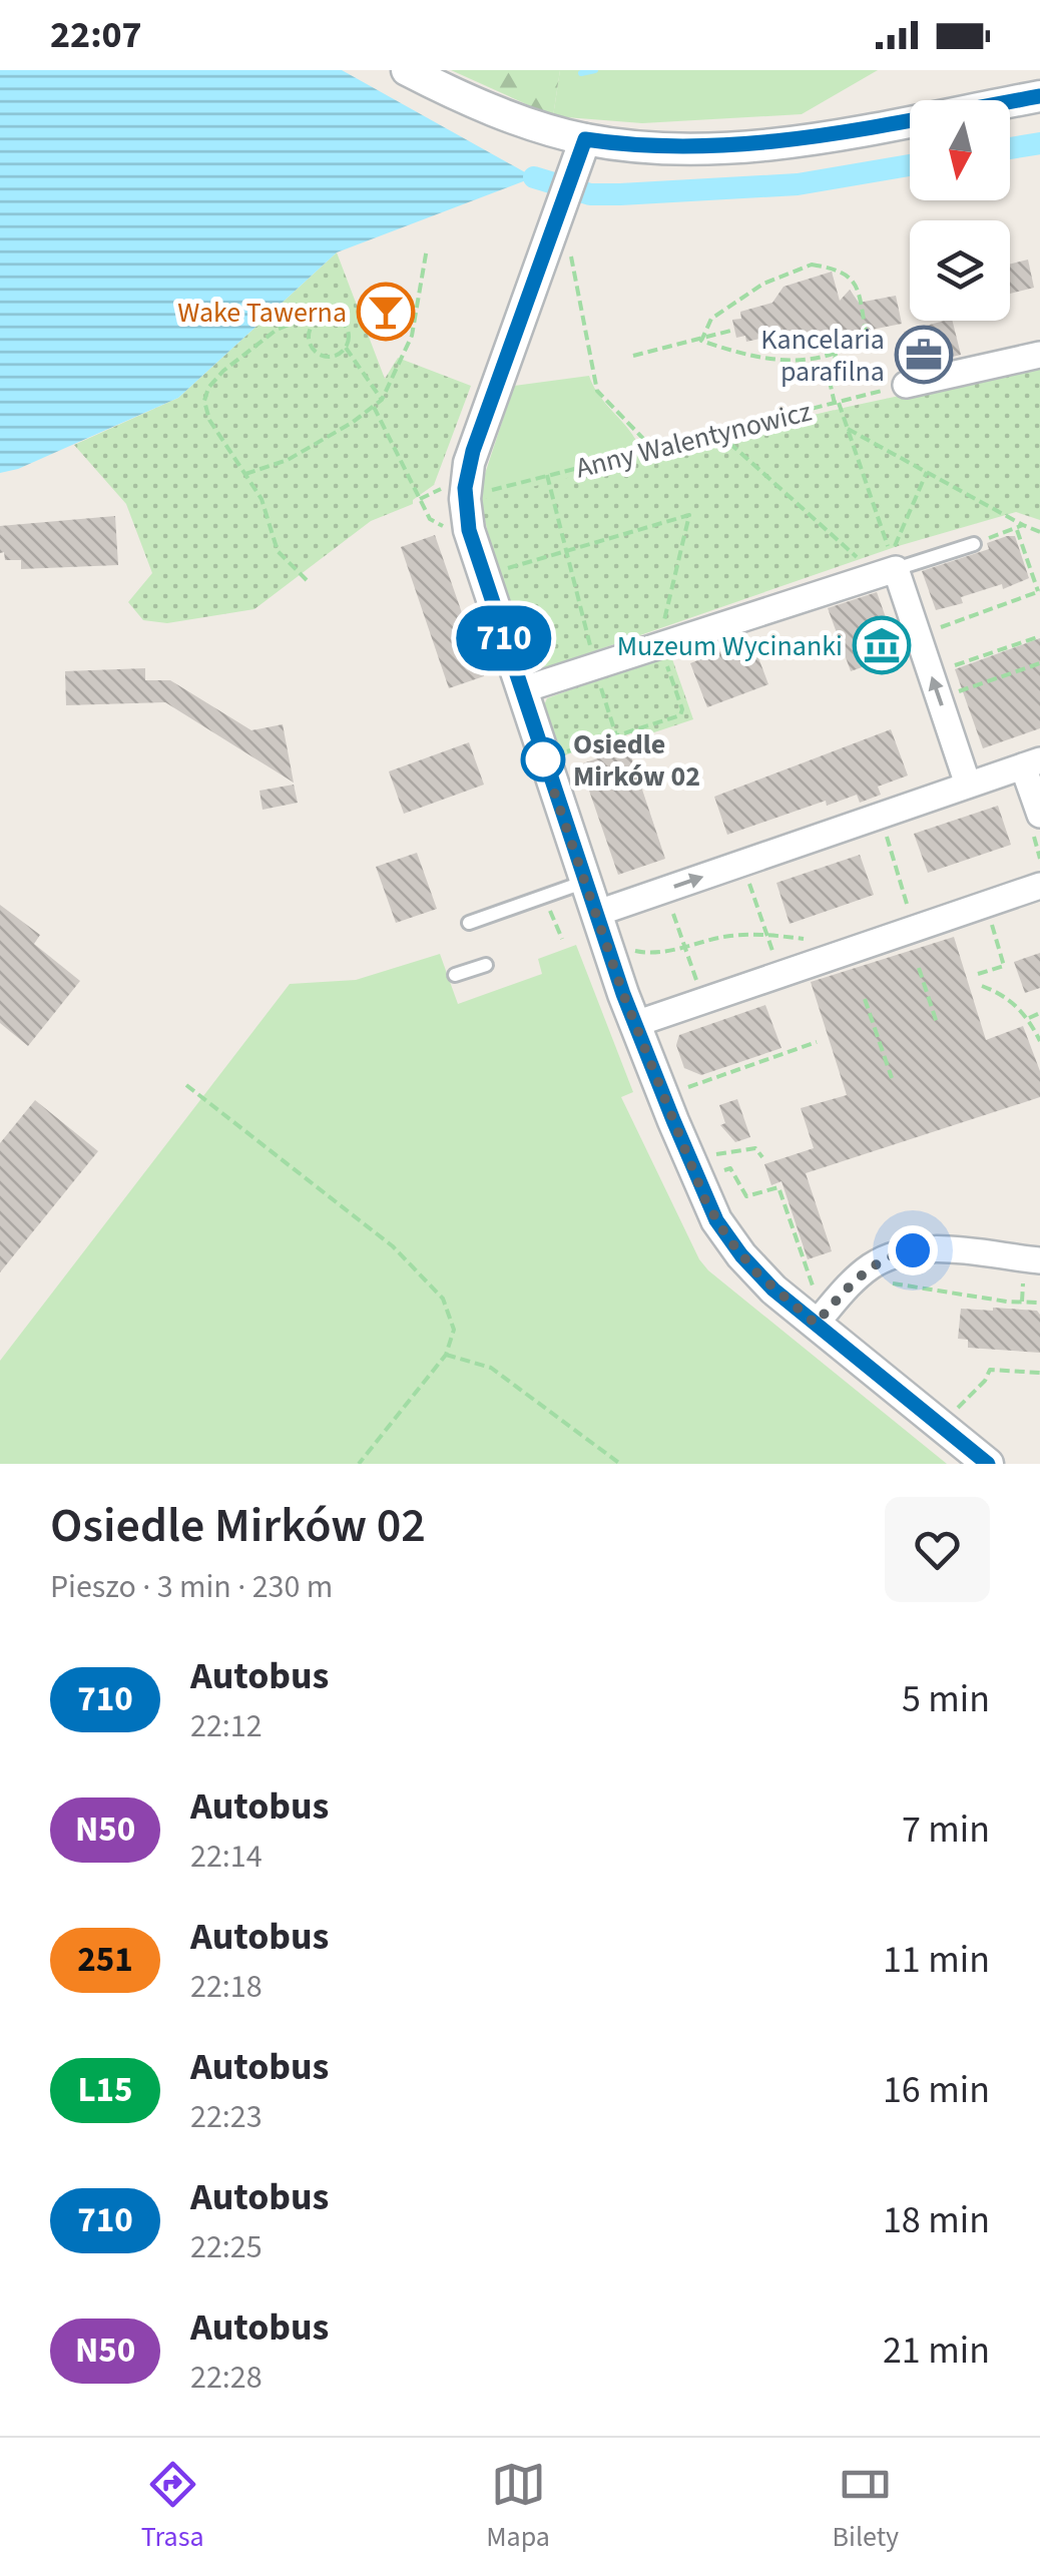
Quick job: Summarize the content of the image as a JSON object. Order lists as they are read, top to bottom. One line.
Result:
{"streets":{"path":["Anny Walentynowicz"]},"places":{"bar":["Wake Tawerna"],"office":["Kancelaria parafilna"],"museum":["Muzeum Wycinanki"],"other":["Osiedle Mirków 02"]},"lines":["bus line 710"],"north":"bottom","page":{"status":"22:07","on_map":"710","heading":["Osiedle Mirków 02","Pieszo · 3 min · 230 m"],"list":[{"mark":"710","name":"Autobus","note":"22:12","value":"5 min"},{"mark":"N50","name":"Autobus","note":"22:14","value":"7 min"},{"mark":"251","name":"Autobus","note":"22:18","value":"11 min"},{"mark":"L15","name":"Autobus","note":"22:23","value":"16 min"},{"mark":"710","name":"Autobus","note":"22:25","value":"18 min"},{"mark":"N50","name":"Autobus","note":"22:28","value":"21 min"}],"tabs":["Trasa","Mapa","Bilety"]}}
